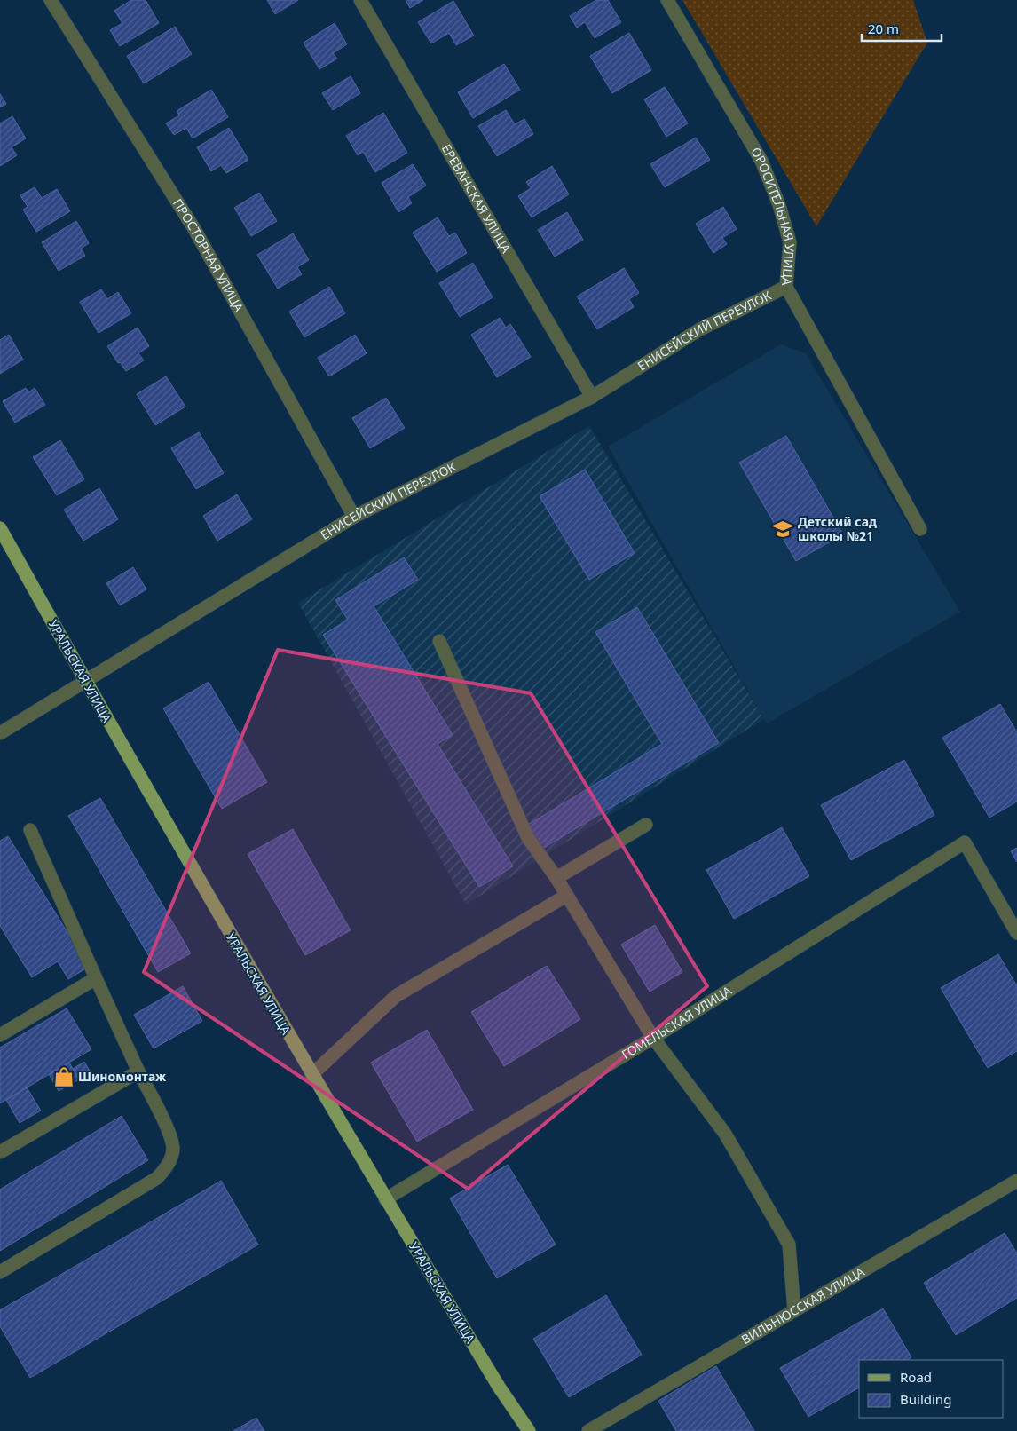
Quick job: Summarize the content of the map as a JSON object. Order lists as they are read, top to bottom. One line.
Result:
{"streets":{"main road":["УРАЛЬСКАЯ УЛИЦА"],"street":["ЕРЕВАНСКАЯ УЛИЦА","ОРОСИТЕЛЬНАЯ УЛИЦА","ПРОСТОРНАЯ УЛИЦА","ЕНИСЕЙСКИЙ ПЕРЕУЛОК","ГОМЕЛЬСКАЯ УЛИЦА","ВИЛЬНЮССКАЯ УЛИЦА"]},"crossings":[["ЕРЕВАНСКАЯ УЛИЦА","ЕНИСЕЙСКИЙ ПЕРЕУЛОК"],["ОРОСИТЕЛЬНАЯ УЛИЦА","ЕНИСЕЙСКИЙ ПЕРЕУЛОК"],["ПРОСТОРНАЯ УЛИЦА","ЕНИСЕЙСКИЙ ПЕРЕУЛОК"],["ЕНИСЕЙСКИЙ ПЕРЕУЛОК","УРАЛЬСКАЯ УЛИЦА"],["УРАЛЬСКАЯ УЛИЦА","ГОМЕЛЬСКАЯ УЛИЦА"]],"places":{"school or university":["Детский сад школы №21"],"shop":["Шиномонтаж"]},"legend":["Road","Building"],"scale_bar":"20 m"}
